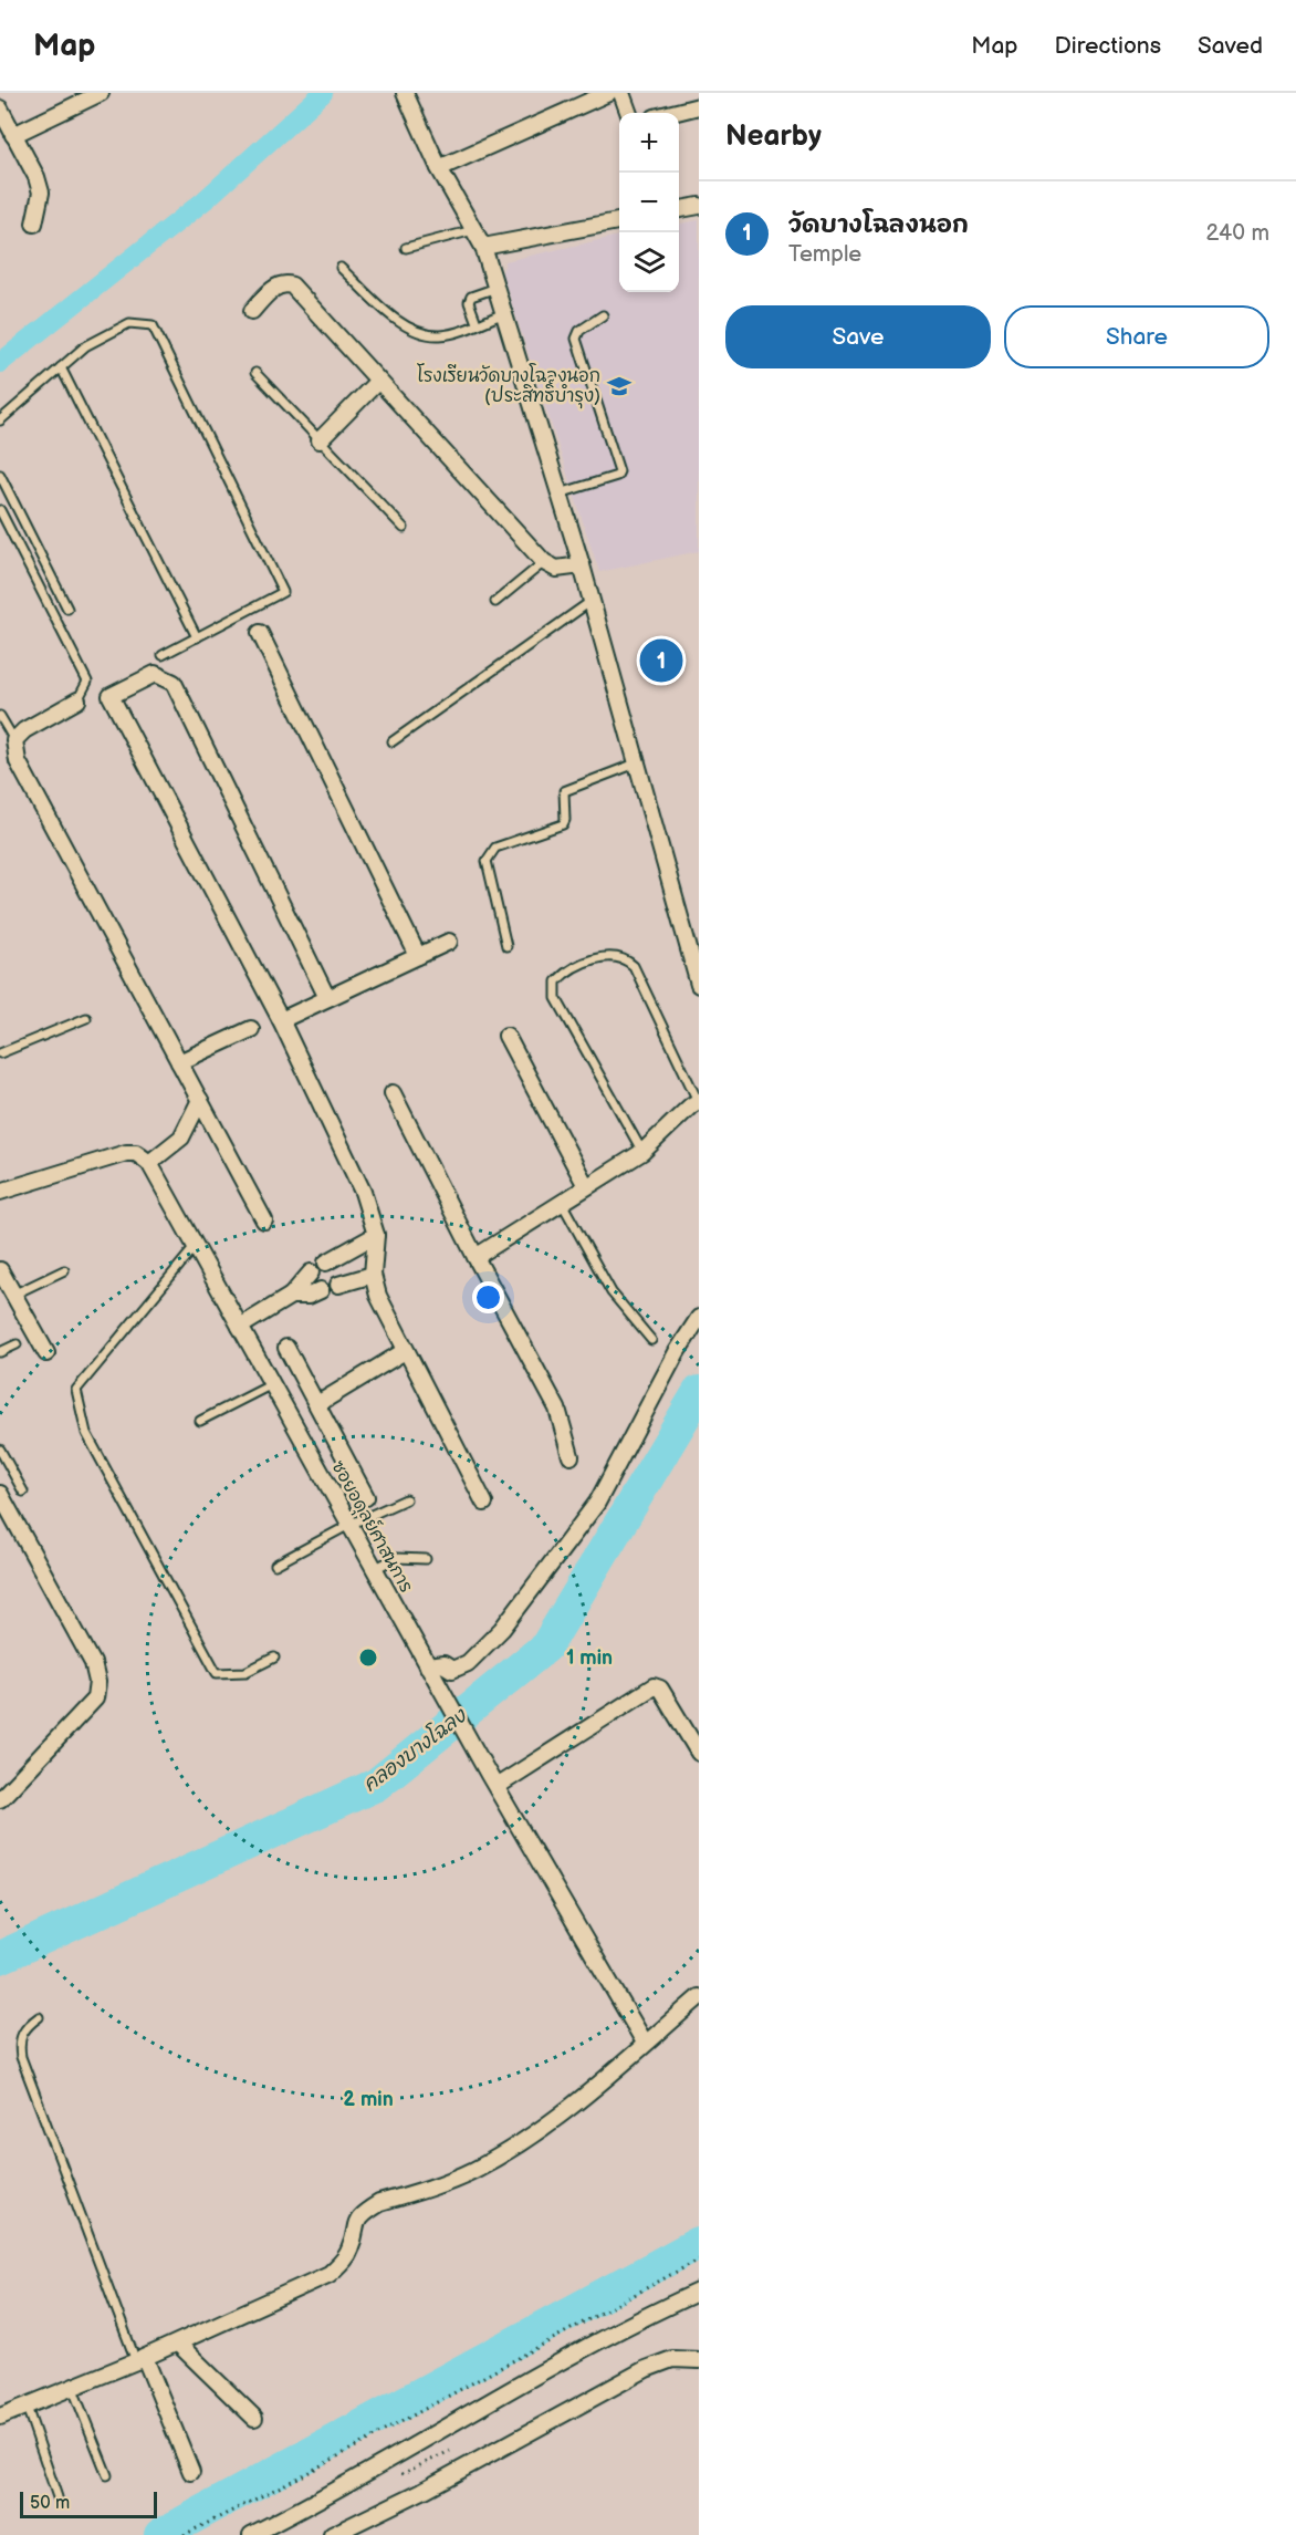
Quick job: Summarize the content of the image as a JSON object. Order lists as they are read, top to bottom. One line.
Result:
{"streets":{"street":["ซอยอดุลย์ศาสนการ"]},"water":["คลองบางโฉลง"],"places":{"school or university":["โรงเรียนวัดบางโฉลงนอก (ประสิทธิ์บำรุง)"]},"scale_bar":"50 m","page":{"header":"Map","nav":["Map","Directions","Saved"],"heading":"Nearby","map_buttons":["+","−"],"list":[{"mark":"1","name":"วัดบางโฉลงนอก","note":"Temple","value":"240 m"}],"buttons":["Save","Share"],"pins":"1","scale":"50 m"},"rings":["1 min","2 min"]}
